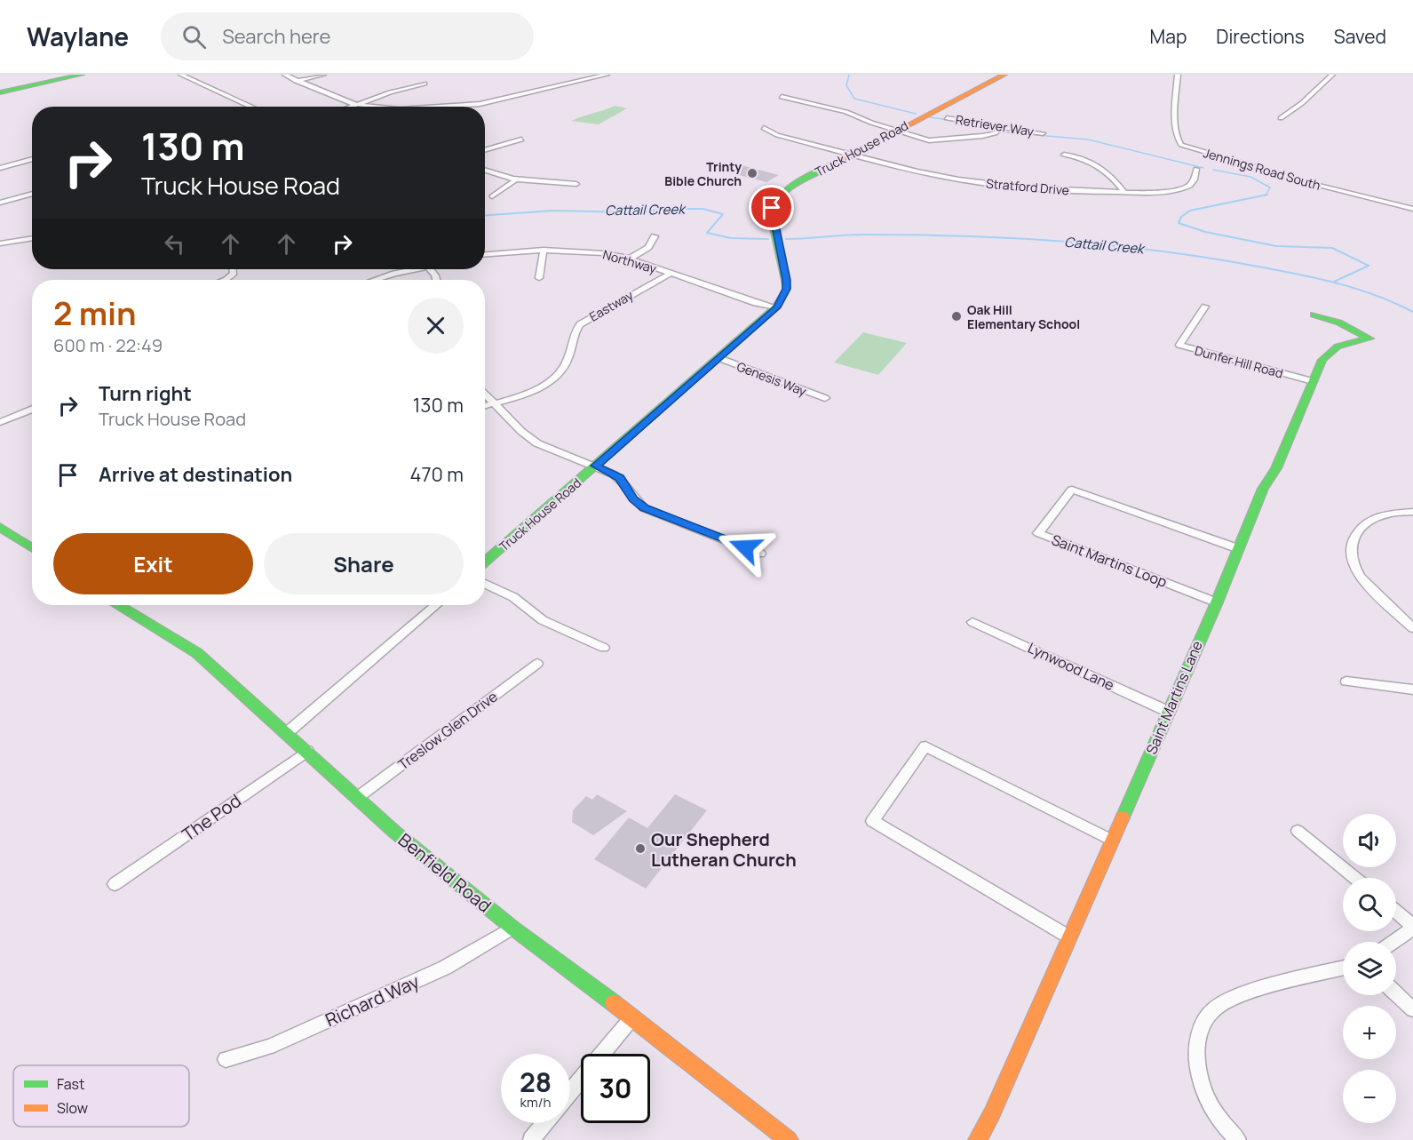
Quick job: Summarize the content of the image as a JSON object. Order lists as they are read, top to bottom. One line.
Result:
{"streets":{"street":["Retriever Way","Truck House Road","Jennings Road South","Stratford Drive","Northway","Eastway","Dunfer Hill Road","Genesis Way","Saint Martins Loop","Lynwood Lane","Saint Martins Lane","Treslow Glen Drive","The Pod","Benfield Road","Richard Way"]},"crossings":[["Truck House Road","Stratford Drive"],["Truck House Road","Northway"],["Truck House Road","Genesis Way"],["Northway","Eastway"],["Dunfer Hill Road","Saint Martins Lane"],["Saint Martins Loop","Saint Martins Lane"],["Lynwood Lane","Saint Martins Lane"],["Treslow Glen Drive","Benfield Road"],["The Pod","Benfield Road"],["Benfield Road","Richard Way"]],"water":["Cattail Creek"],"places":["Trinty Bible Church","Oak Hill Elementary School","Our Shepherd Lutheran Church"],"legend":["Fast","Slow"],"page":{"header":"Waylane","search":"Search here","nav":["Map","Directions","Saved"],"turn":["130 m","Truck House Road"],"heading":["2 min","600 m · 22:49"],"list":[{"name":"Turn right","note":"Truck House Road","value":"130 m"},{"name":"Arrive at destination","value":"470 m"}],"buttons":["Exit","Share"],"map_buttons":["+","−"],"speed":"28 km/h","limit":"30"}}
